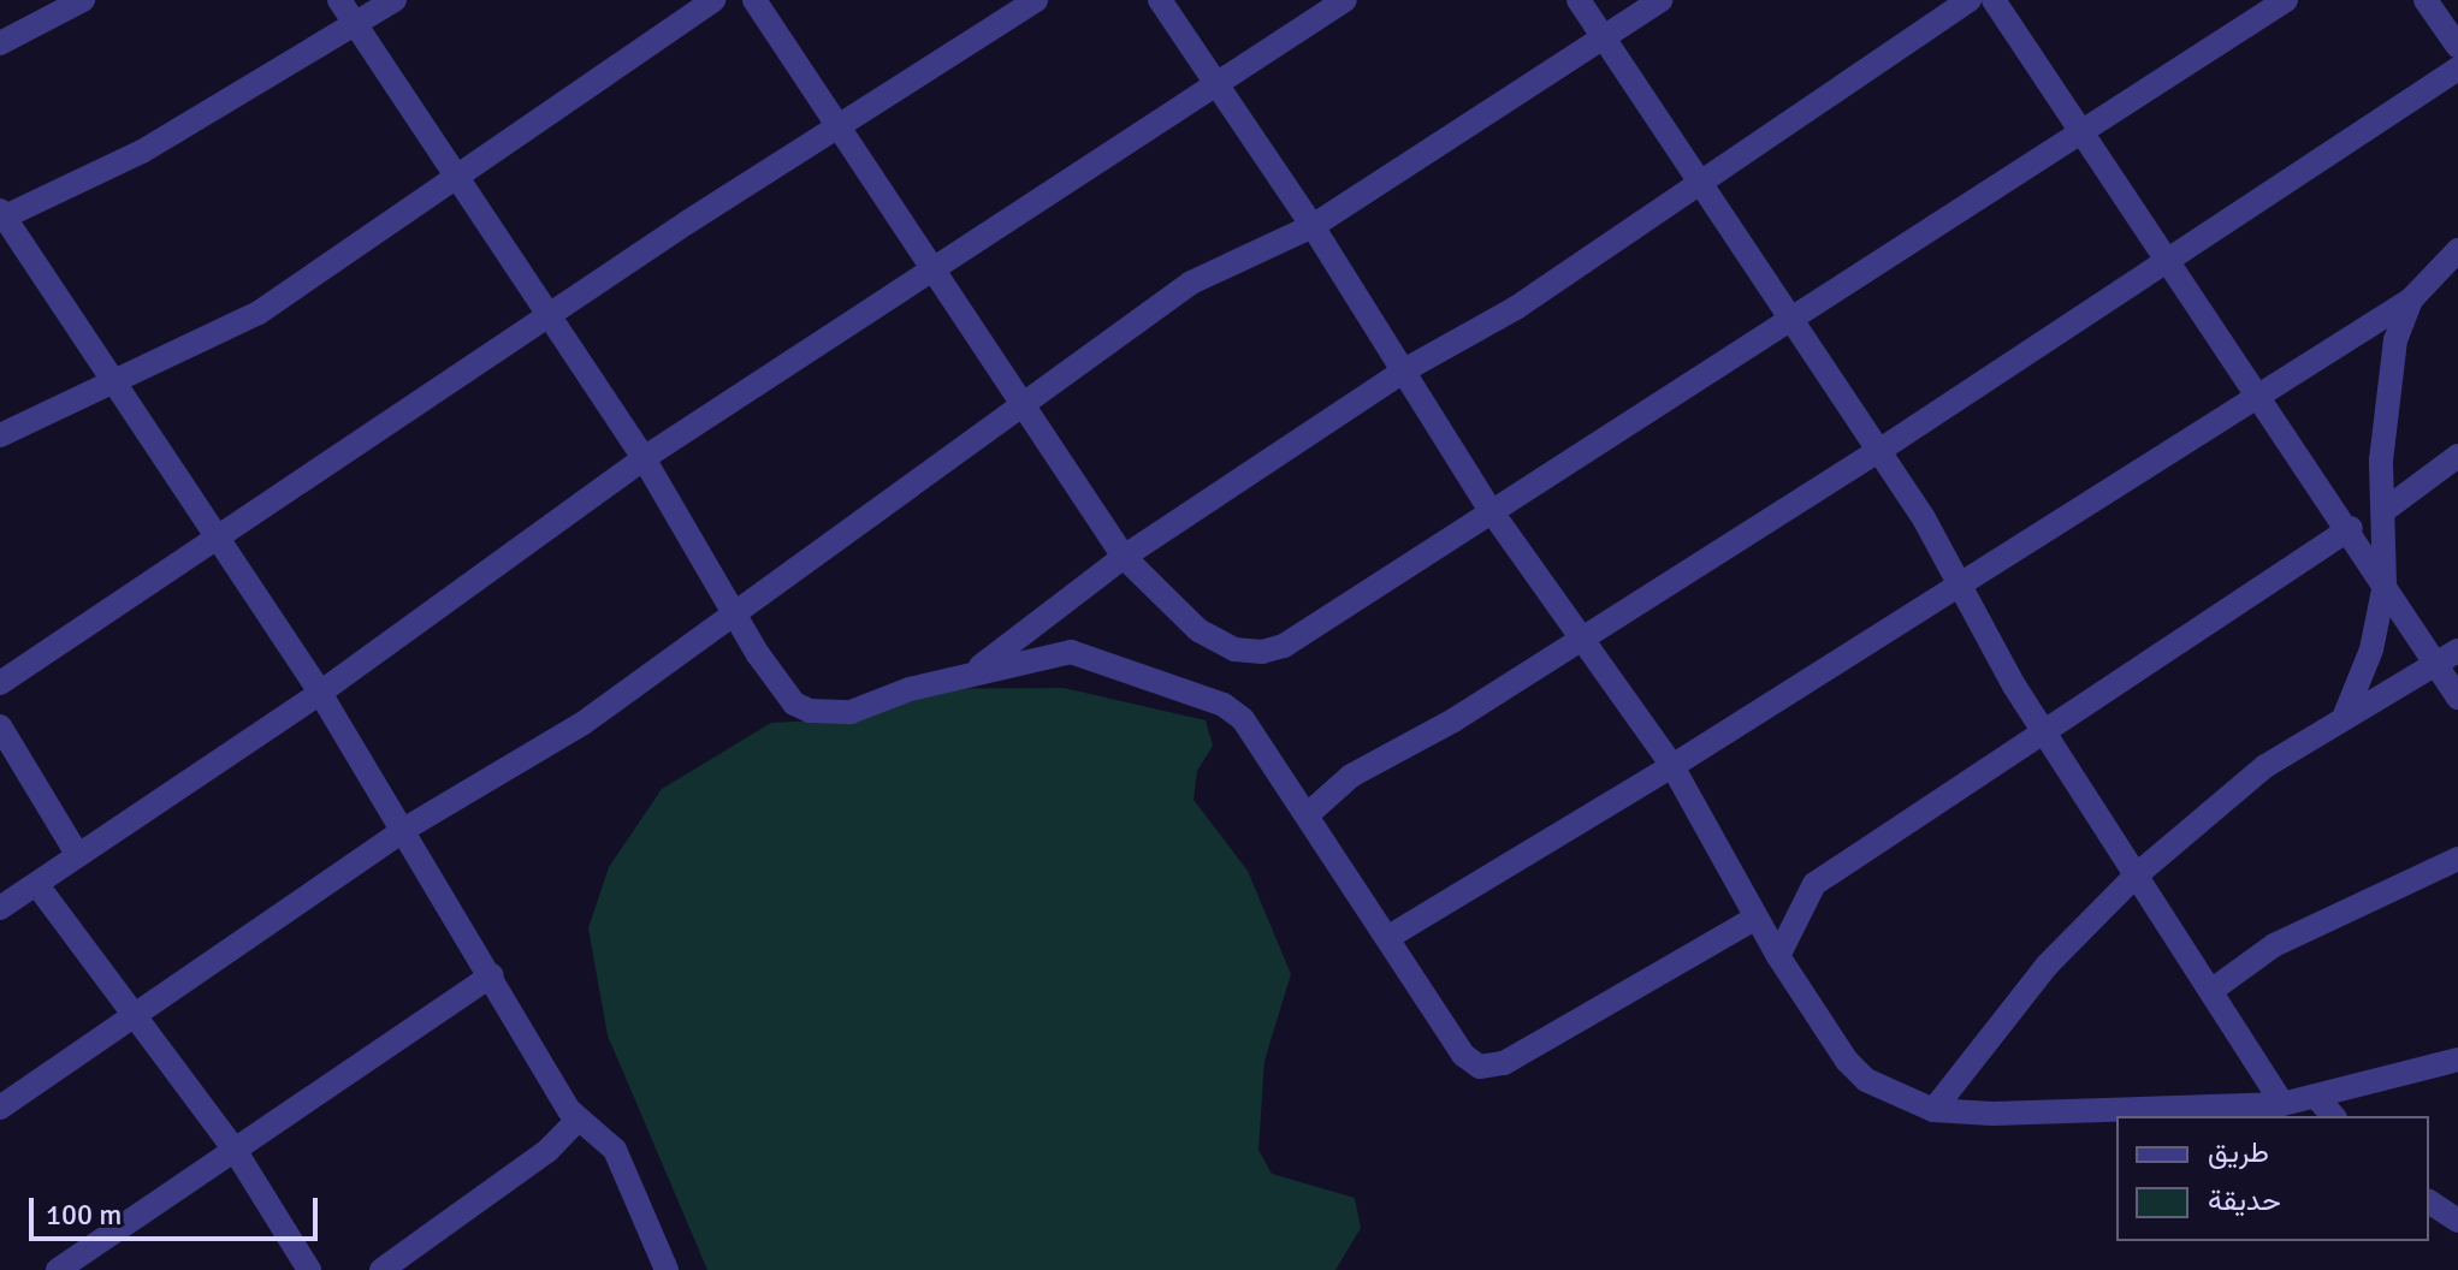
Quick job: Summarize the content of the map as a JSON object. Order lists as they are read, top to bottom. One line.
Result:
{"legend":["طريق","حديقة"],"scale_bar":"100 m"}
